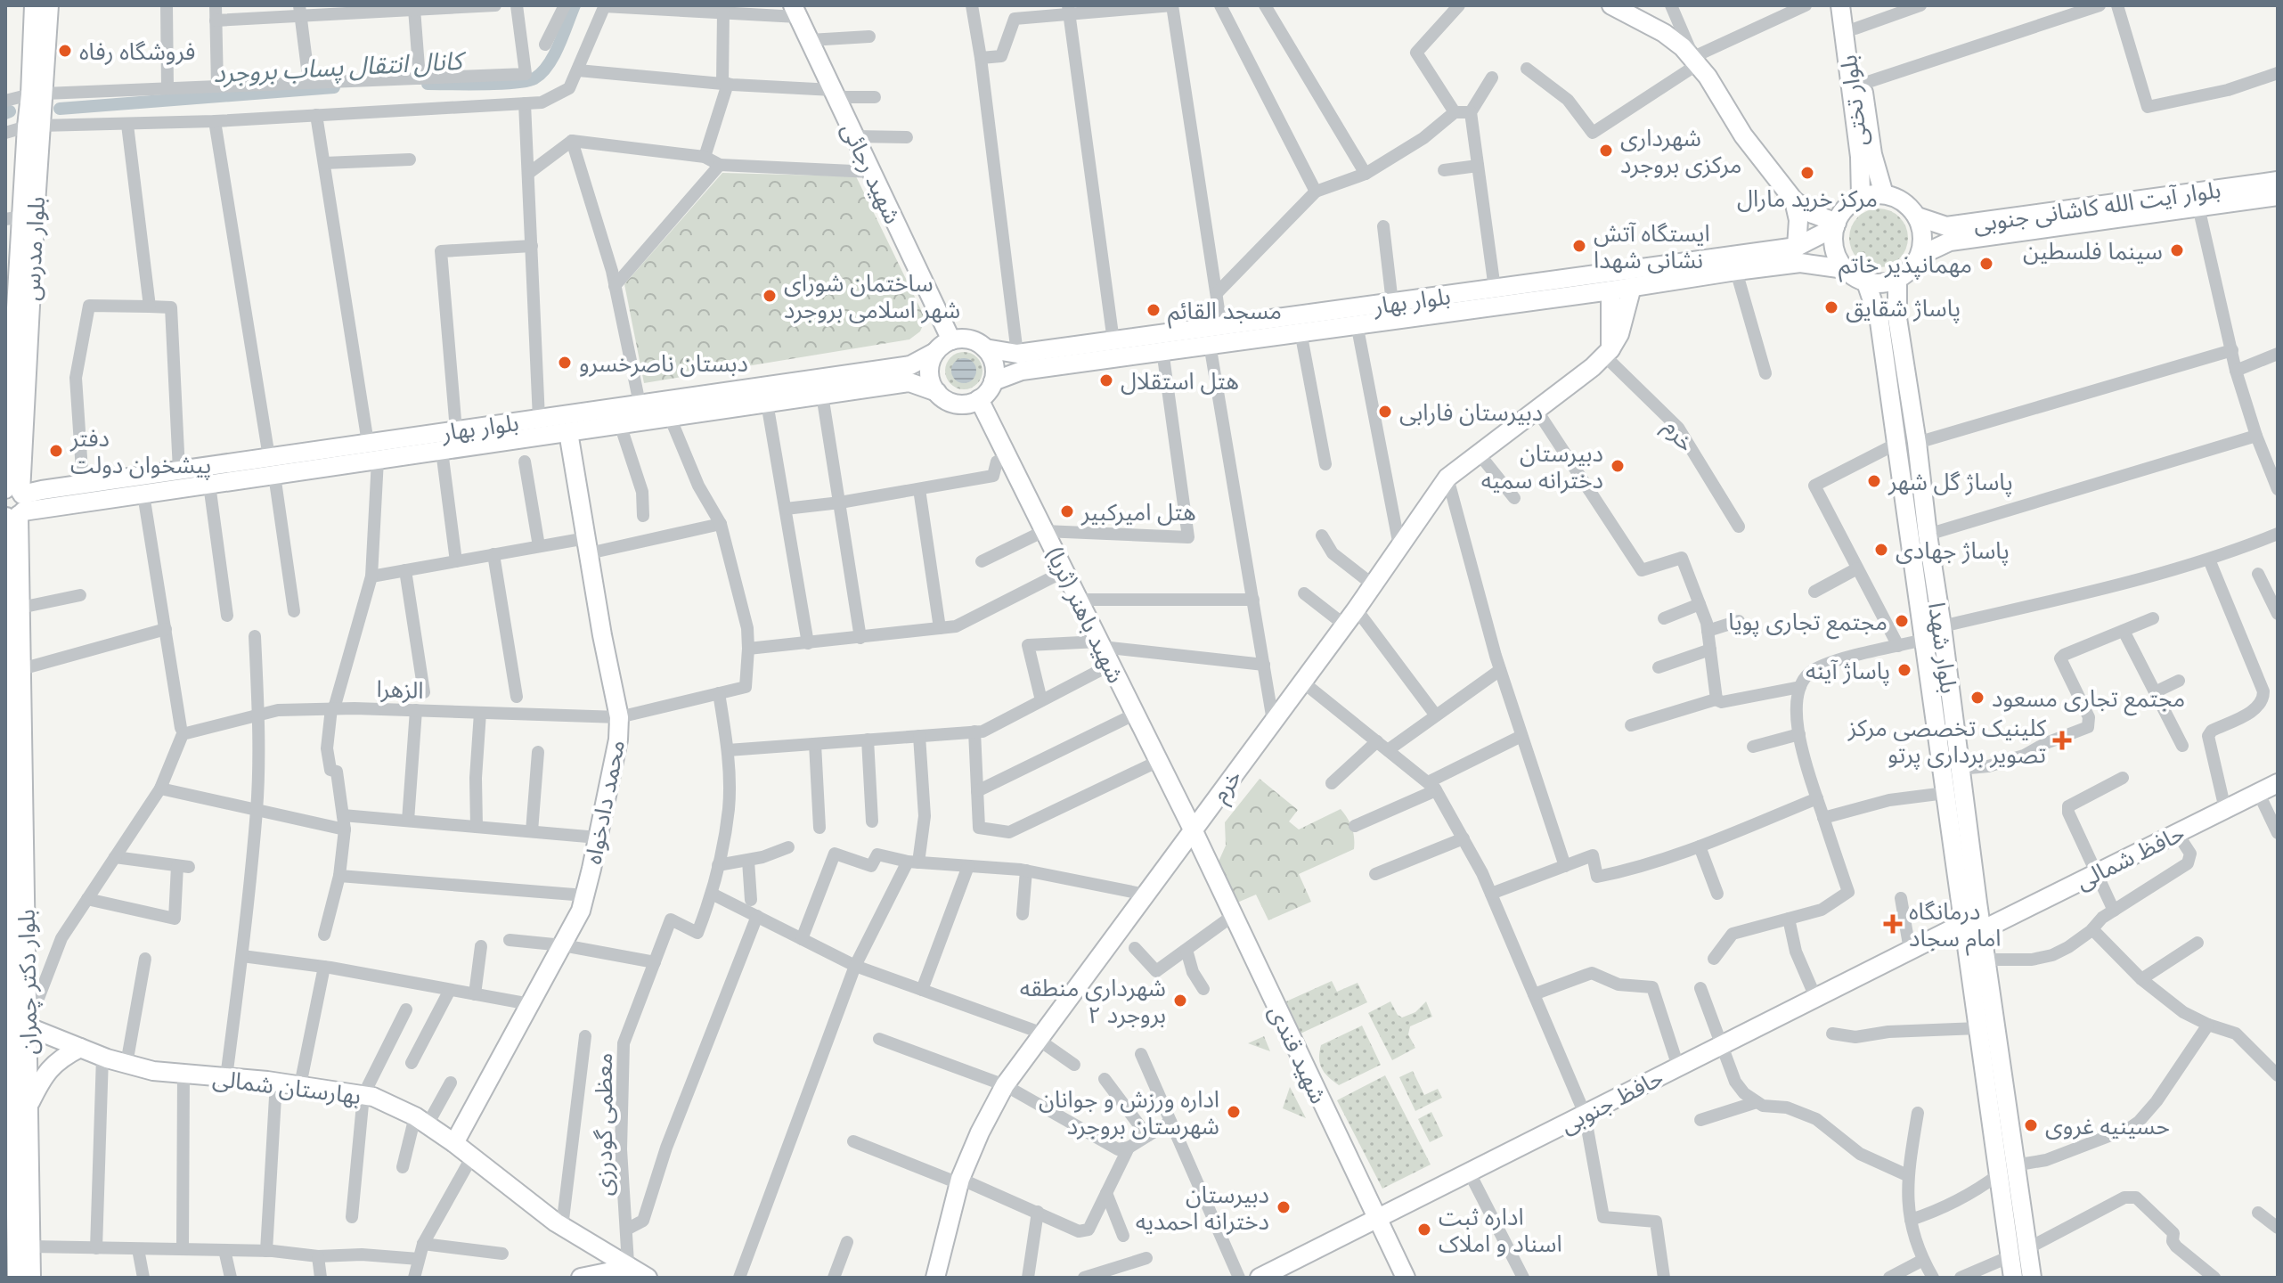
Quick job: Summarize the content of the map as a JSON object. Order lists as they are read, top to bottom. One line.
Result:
{"streets":{"main road":["بلوار تختی","شهید رجائی","بلوار آیت الله کاشانی جنوبی","بلوار مدرس","بلوار بهار","خرم","شهید باهنر (ثریا)","بلوار شهدا","محمد دادخواه","حافظ شمالی","بلوار دکتر چمران","شهید قندی","بهارستان شمالی","حافظ جنوبی"],"street":["الزهرا","معظمی گودرزی"]},"crossings":[["بلوار تختی","بلوار آیت الله کاشانی جنوبی"],["بلوار تختی","بلوار بهار"],["بلوار تختی","بلوار شهدا"],["شهید رجائی","بلوار بهار"],["شهید رجائی","شهید باهنر (ثریا)"],["بلوار آیت الله کاشانی جنوبی","بلوار بهار"],["بلوار آیت الله کاشانی جنوبی","بلوار شهدا"],["بلوار مدرس","بلوار بهار"],["بلوار مدرس","بلوار دکتر چمران"],["بلوار بهار","خرم"],["بلوار بهار","شهید باهنر (ثریا)"],["بلوار بهار","بلوار شهدا"],["بلوار بهار","محمد دادخواه"],["بلوار بهار","بلوار دکتر چمران"],["خرم","شهید باهنر (ثریا)"],["خرم","شهید قندی"],["شهید باهنر (ثریا)","شهید قندی"],["بلوار شهدا","حافظ شمالی"],["بلوار شهدا","حافظ جنوبی"],["الزهرا","محمد دادخواه"],["الزهرا","معظمی گودرزی"],["محمد دادخواه","بهارستان شمالی"],["بلوار دکتر چمران","بهارستان شمالی"],["شهید قندی","حافظ جنوبی"],["بهارستان شمالی","معظمی گودرزی"]],"water":["کانال انتقال پساب بروجرد"],"places":{"other":["فروشگاه رفاه","شهرداری مرکزی بروجرد","مرکز خرید مارال","ایستگاه آتش نشانی شهدا","سینما فلسطین","مهمانپذیر خاتم","ساختمان شورای شهر اسلامی بروجرد","پاساژ شقایق","مسجد القائم","دبستان ناصرخسرو","هتل استقلال","دبیرستان فارابی","دفتر پیشخوان دولت","دبیرستان دخترانه سمیه","پاساژ گل شهر","هتل امیرکبیر","پاساژ جهادی","مجتمع تجاری پویا","پاساژ آینه","مجتمع تجاری مسعود","شهرداری منطقه ۲ بروجرد","اداره ورزش و جوانان شهرستان بروجرد","حسینیه غروی","دبیرستان دخترانه احمدیه","اداره ثبت اسناد و املاک"],"health":["کلینیک تخصصی مرکز تصویر برداری پرتو","درمانگاه امام سجاد"]}}
